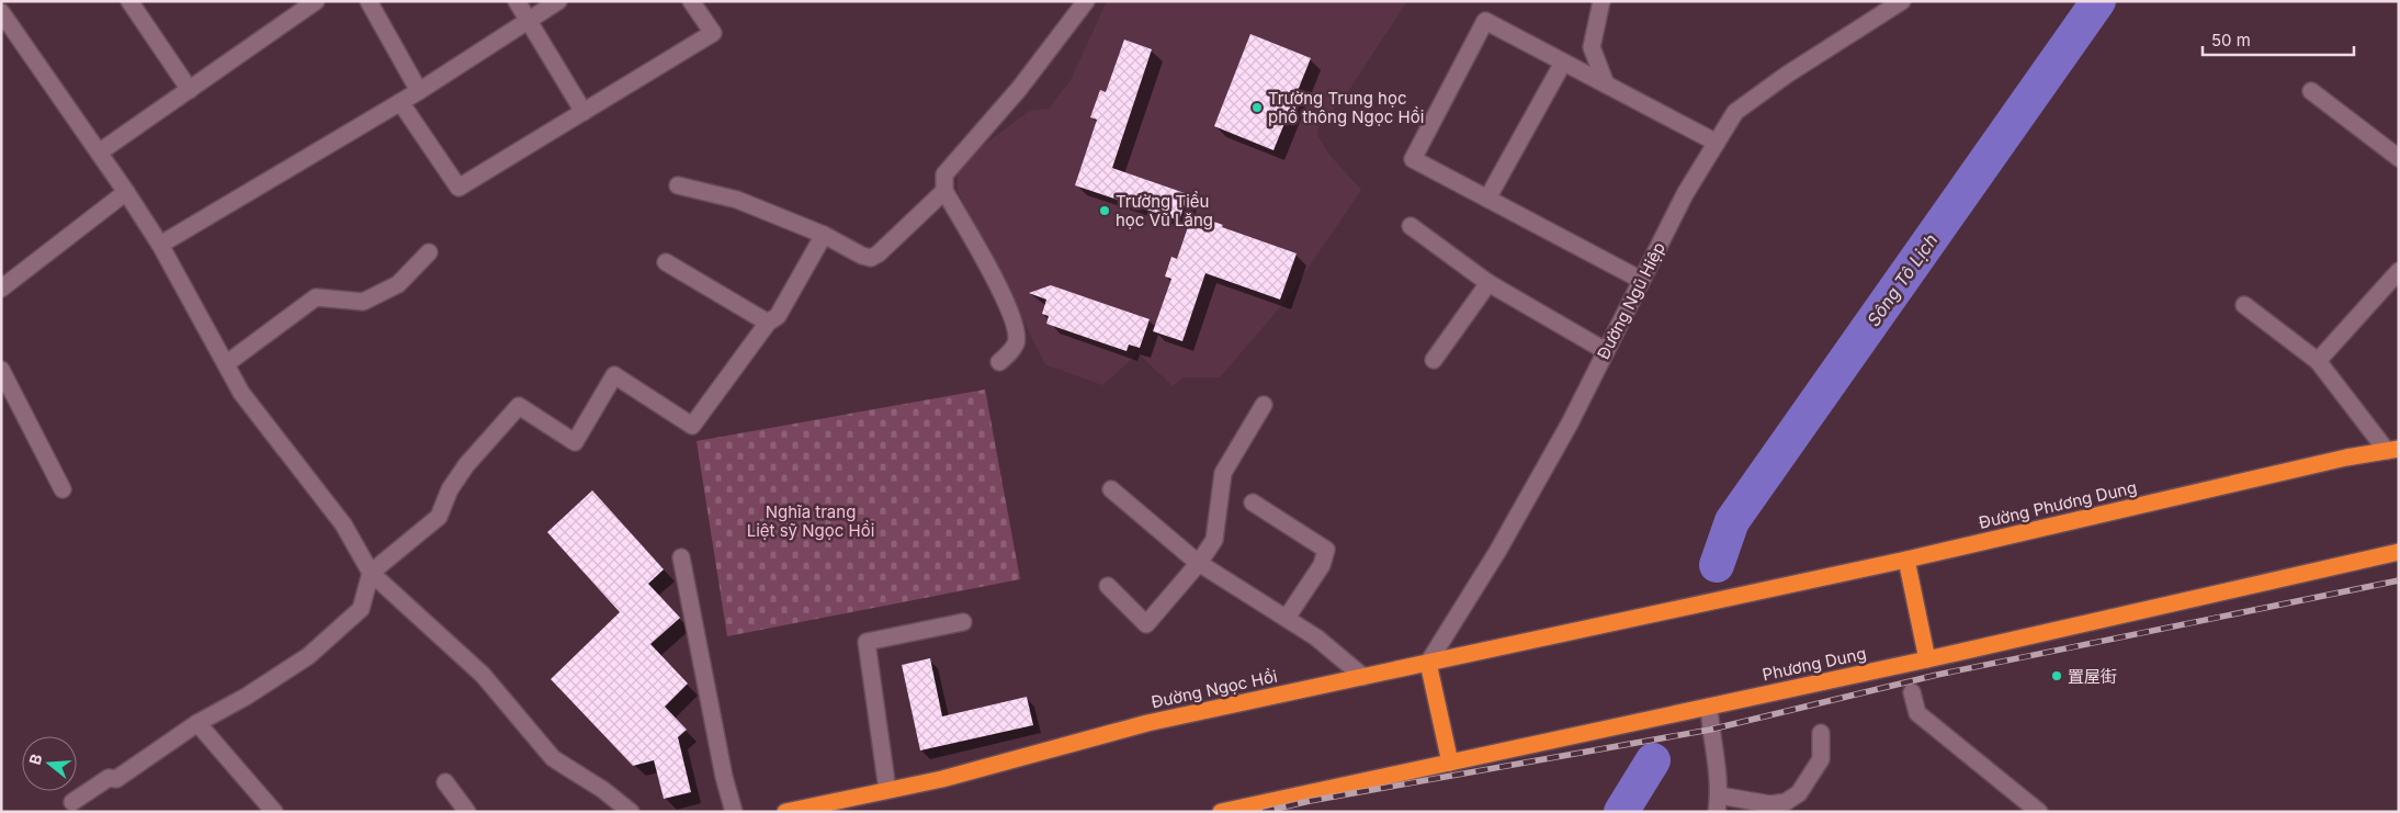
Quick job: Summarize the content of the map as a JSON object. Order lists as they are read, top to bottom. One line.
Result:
{"streets":{"highway":["Đường Phương Dung","Phương Dung","Đường Ngọc Hồi"],"street":["Đường Ngũ Hiệp"]},"crossings":[["Đường Ngũ Hiệp","Đường Ngọc Hồi"],["Đường Phương Dung","Đường Ngọc Hồi"]],"water":["Sông Tô Lịch"],"parks":["Nghĩa trang Liệt sỹ Ngọc Hồi"],"places":["Trường Trung học phổ thông Ngọc Hồi","Trường Tiểu học Vũ Lăng","置屋街"],"scale_bar":"50 m","north":"left"}
